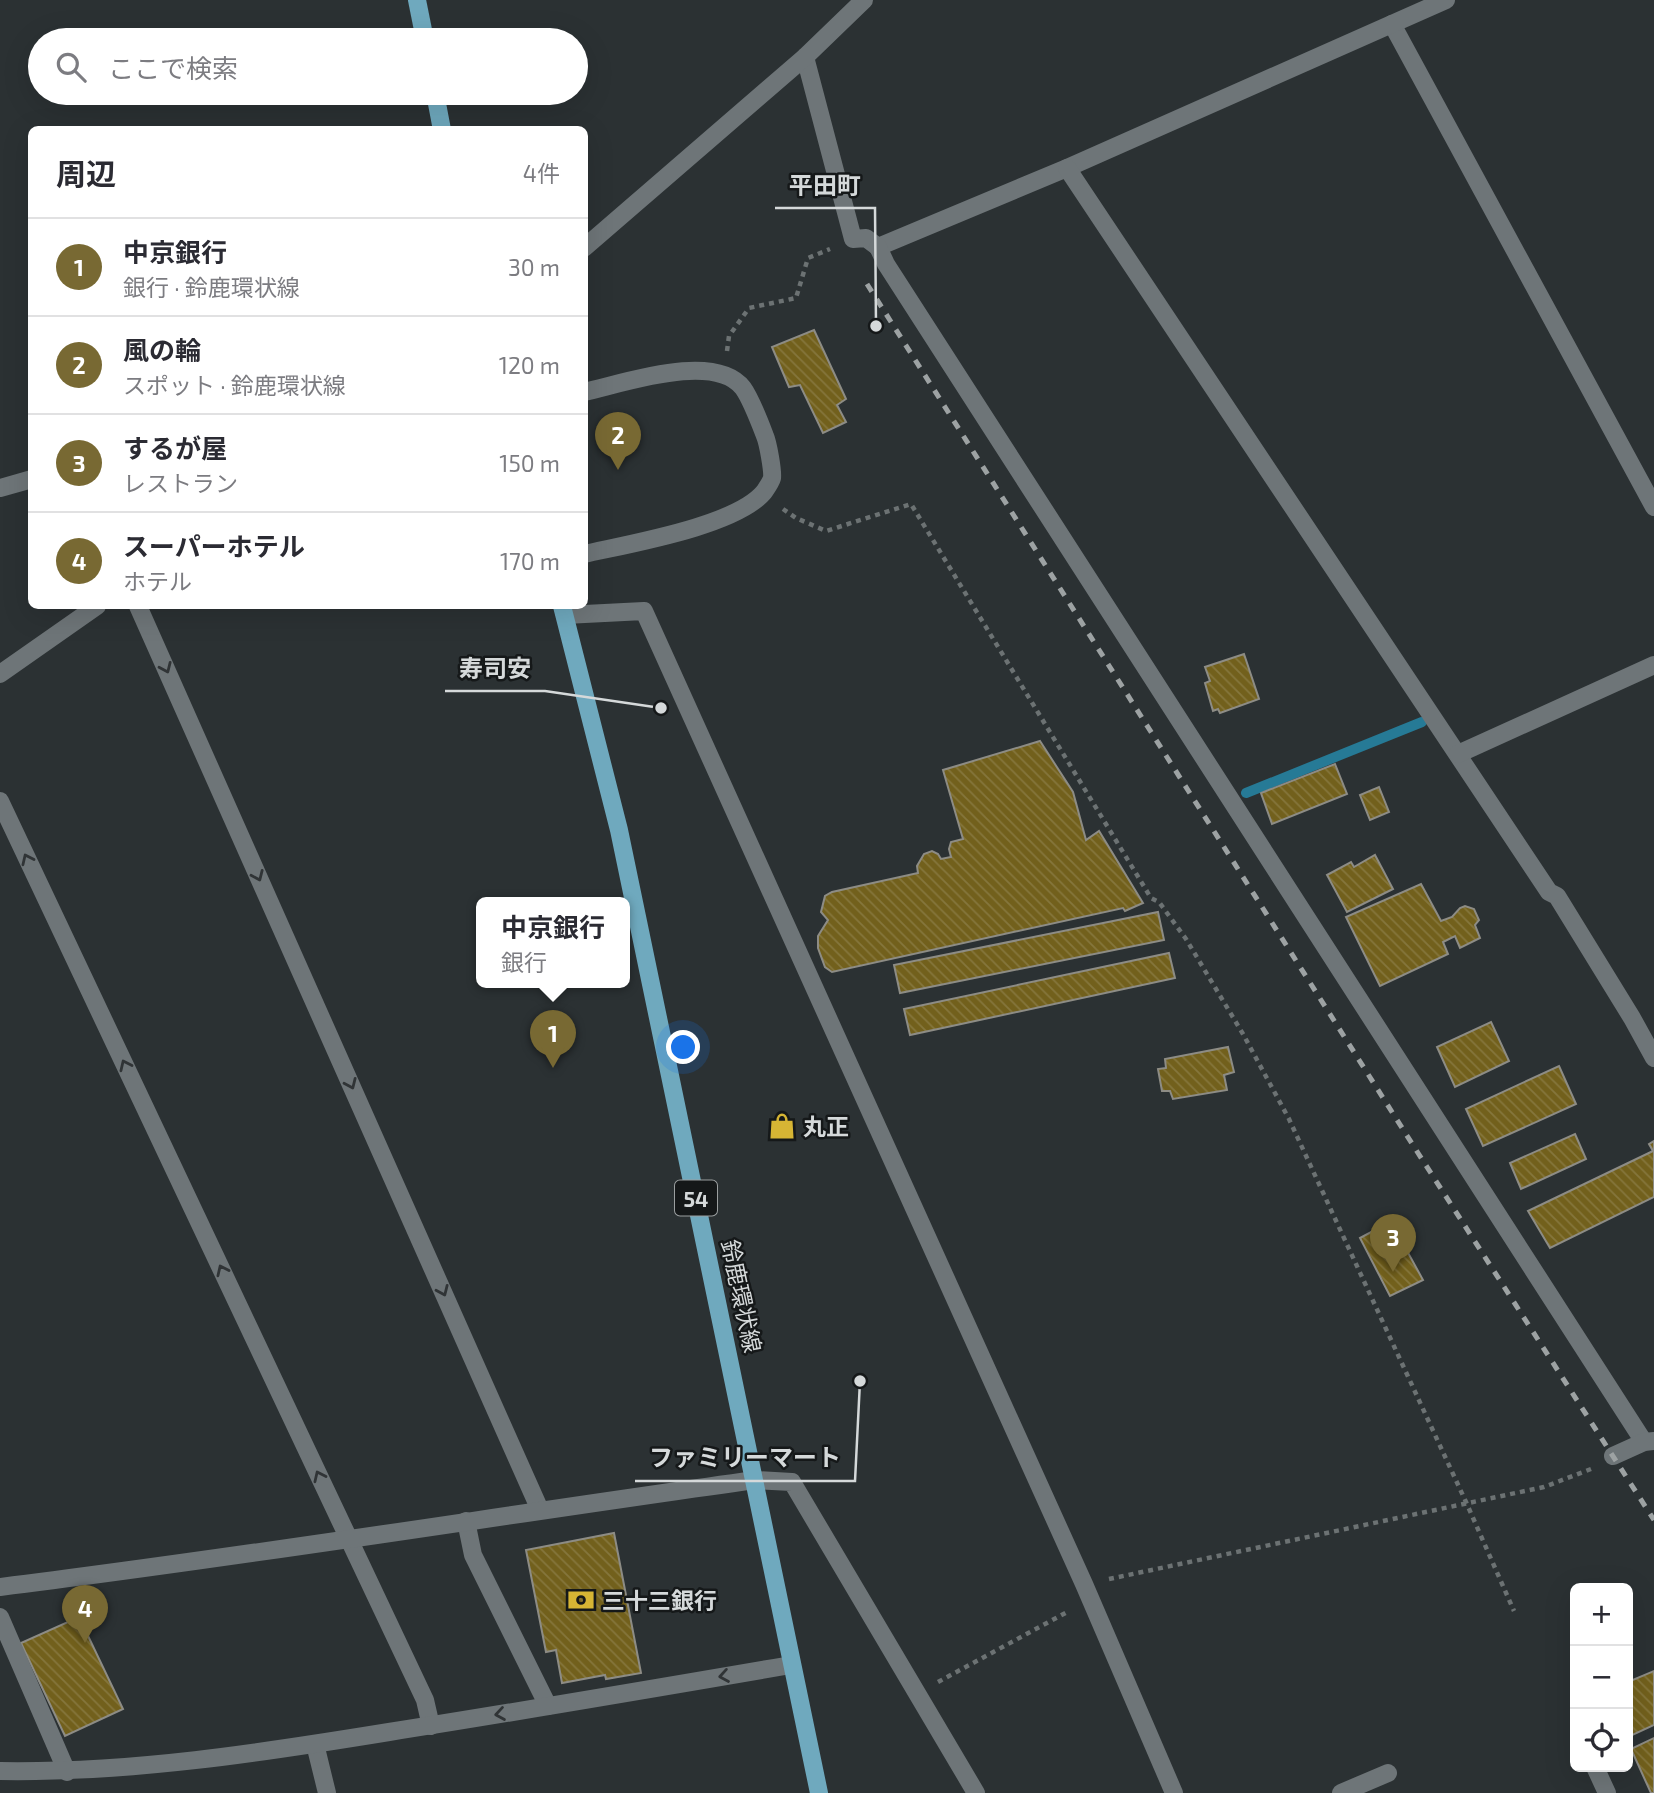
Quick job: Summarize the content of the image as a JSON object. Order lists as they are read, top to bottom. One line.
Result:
{"streets":{"main road":["54","鈴鹿環状線"]},"places":{"other":["平田町","寿司安","ファミリーマート"],"shop":["丸正"],"bank":["三十三銀行"]},"page":{"search":"ここで検索","heading":["周辺","4件"],"list":[{"mark":"1","name":"中京銀行","note":"銀行 · 鈴鹿環状線","value":"30 m"},{"mark":"2","name":"風の輪","note":"スポット · 鈴鹿環状線","value":"120 m"},{"mark":"3","name":"するが屋","note":"レストラン","value":"150 m"},{"mark":"4","name":"スーパーホテル","note":"ホテル","value":"170 m"}],"pins":["2","1","3","4"],"popup":["中京銀行","銀行"],"map_buttons":["+","−"]}}
